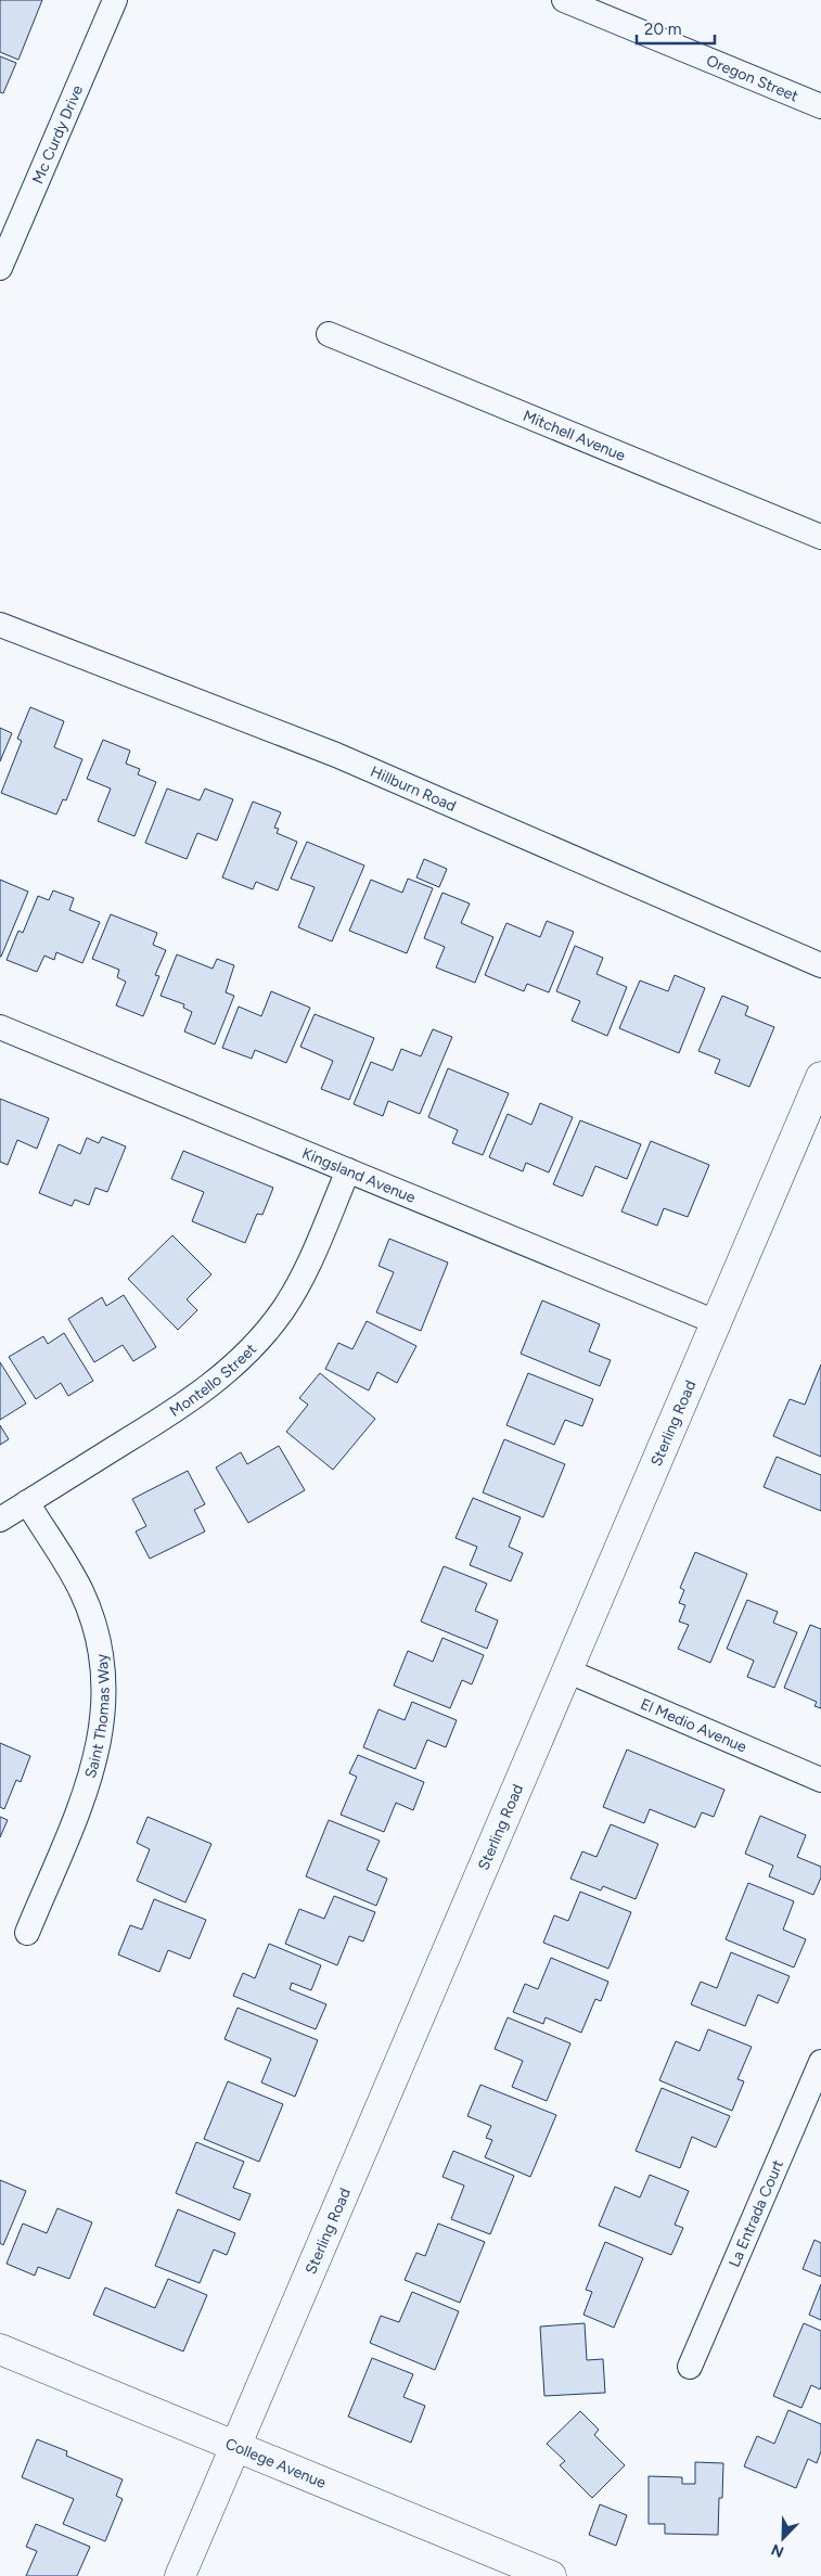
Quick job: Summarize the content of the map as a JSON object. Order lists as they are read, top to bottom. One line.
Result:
{"streets":{"street":["Oregon Street","Mc Curdy Drive","Mitchell Avenue","Hillburn Road","Kingsland Avenue","Montello Street","Sterling Road","Saint Thomas Way","El Medio Avenue","La Entrada Court","College Avenue"]},"crossings":[["Kingsland Avenue","Montello Street"],["Kingsland Avenue","Sterling Road"],["Montello Street","Saint Thomas Way"],["Sterling Road","El Medio Avenue"],["Sterling Road","College Avenue"]],"scale_bar":"20 m","north":"bottom left"}
